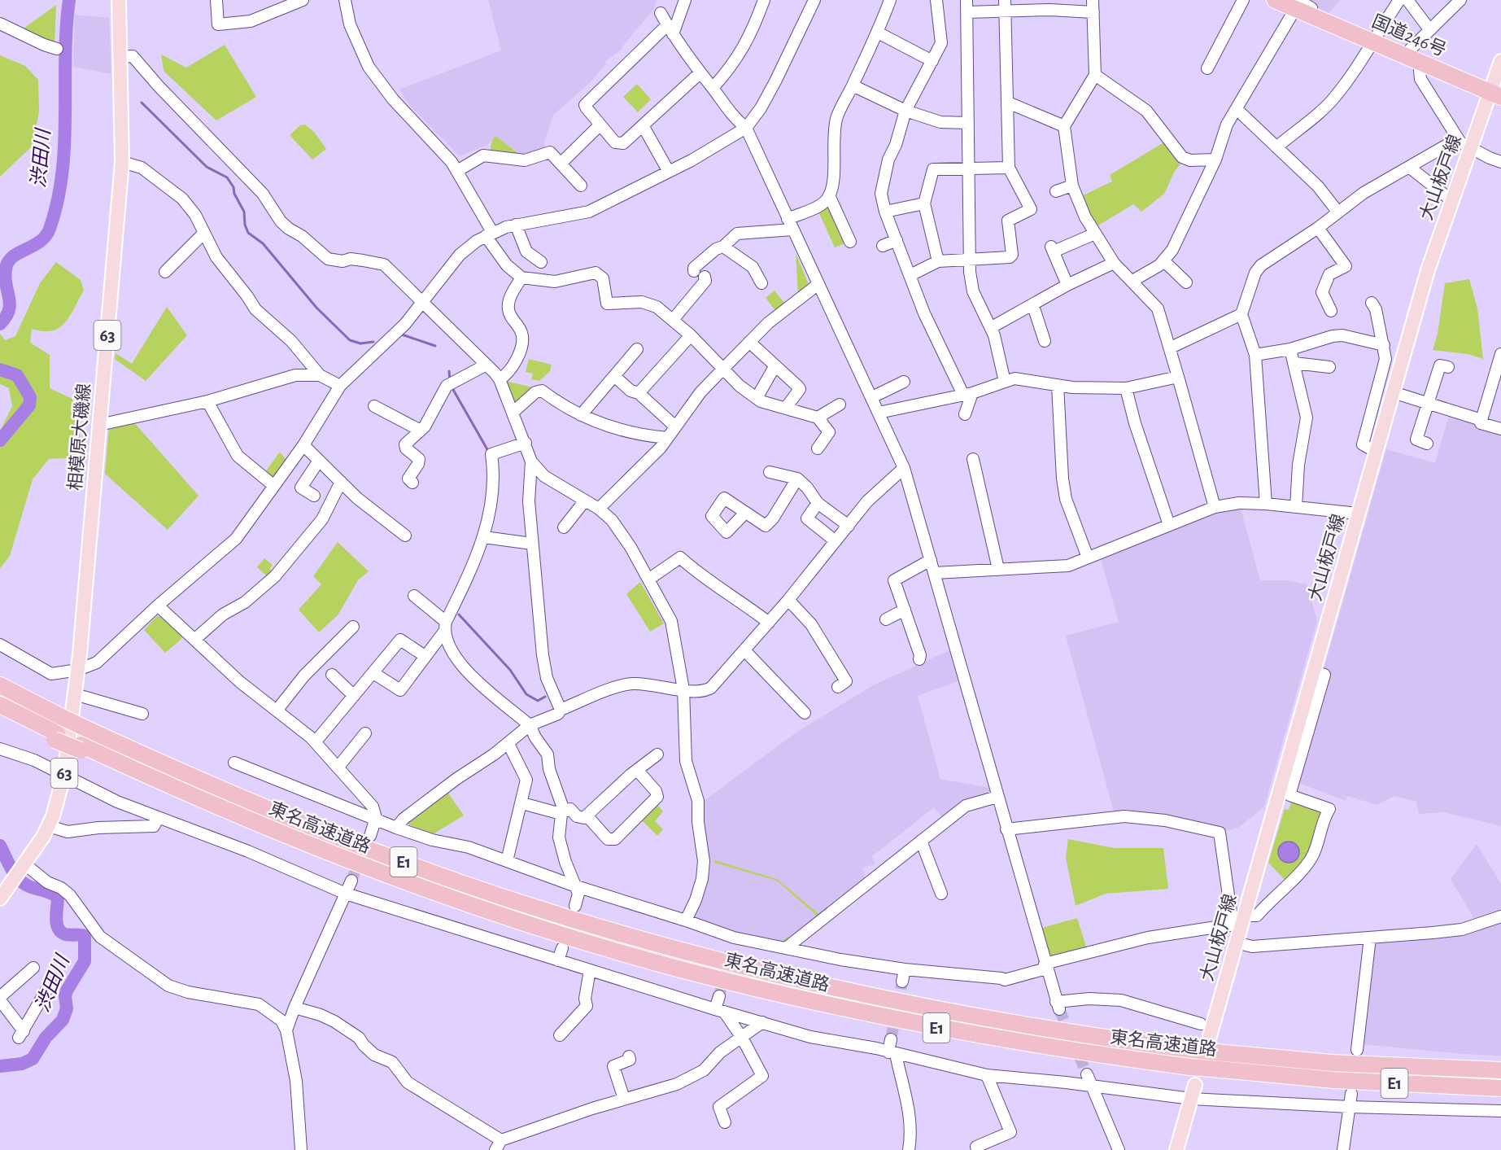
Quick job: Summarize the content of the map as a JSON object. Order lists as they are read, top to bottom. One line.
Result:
{"streets":{"highway":["国道246号","東名高速道路","E1"],"main road":["大山板戸線","63","相模原大磯線"]},"crossings":[["国道246号","大山板戸線"],["63","相模原大磯線"],["東名高速道路","E1"]],"water":["渋田川"]}
